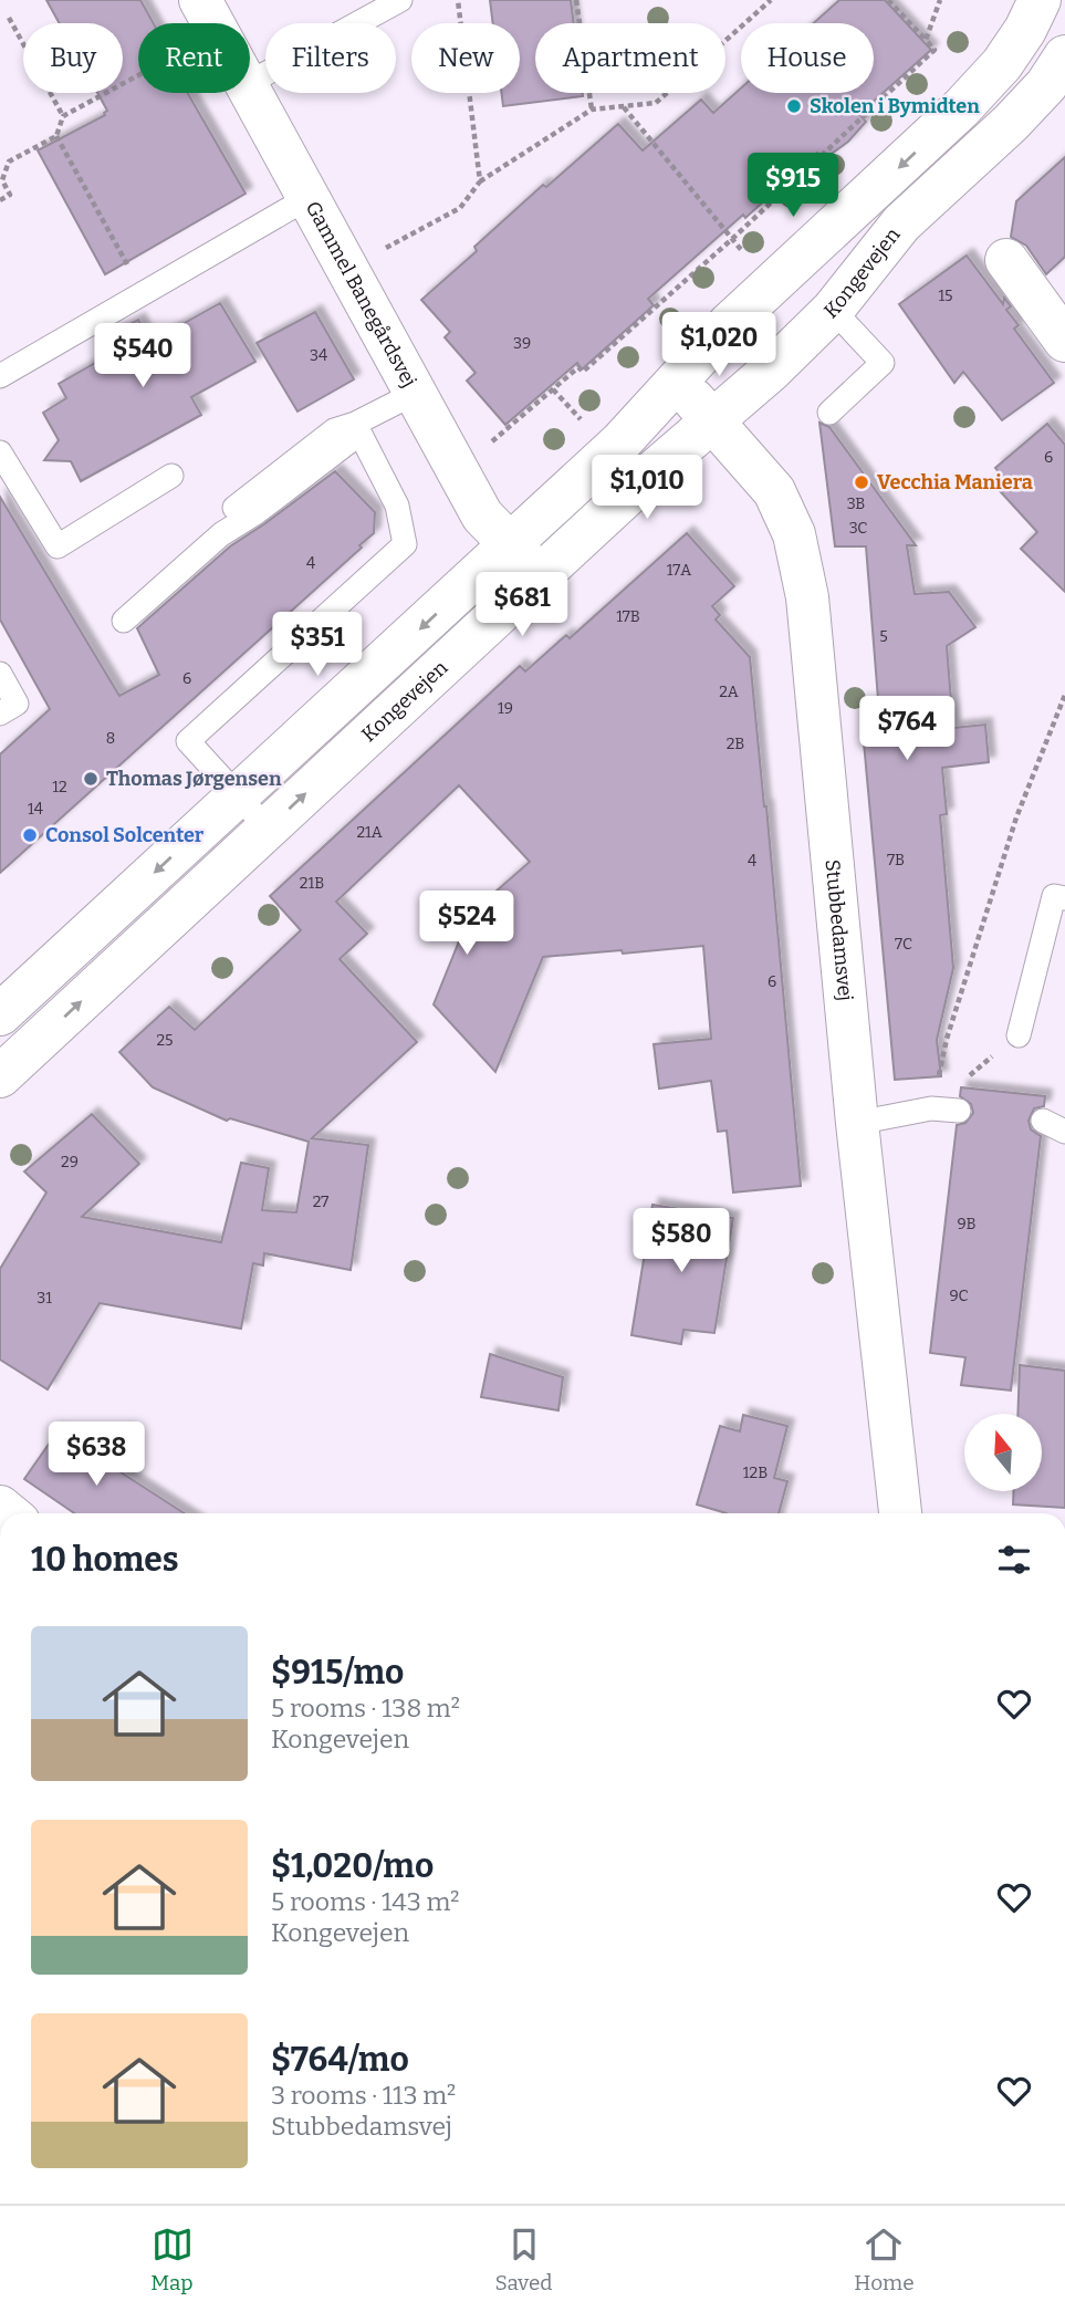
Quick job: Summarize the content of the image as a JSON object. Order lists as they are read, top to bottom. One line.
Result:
{"streets":{"street":["Kongevejen","Gammel Banegårdsvej","Stubbedamsvej"]},"crossings":[["Kongevejen","Gammel Banegårdsvej"],["Kongevejen","Stubbedamsvej"]],"places":["Skolen i Bymidten","Vecchia Maniera","Thomas Jørgensen","Consol Solcenter"],"house_numbers":["15","39","34","6","3B","3C","4","17A","17B","5","6","2A","19","8","2B","12","14","21A","7B","4","21B","7C","6","25","29","27","9B","9C","31","12B"],"north":"top","page":{"chip":["Buy","Rent","Filters","New","Apartment","House"],"price":["$915","$1,020","$540","$1,010","$681","$351","$764","$524","$580","$638"],"heading":"10 homes","list":[{"name":"$915/mo","note":"5 rooms · 138 m² · Kongevejen"},{"name":"$1,020/mo","note":"5 rooms · 143 m² · Kongevejen"},{"name":"$764/mo","note":"3 rooms · 113 m² · Stubbedamsvej"}],"tabs":["Map","Saved","Home"]}}
